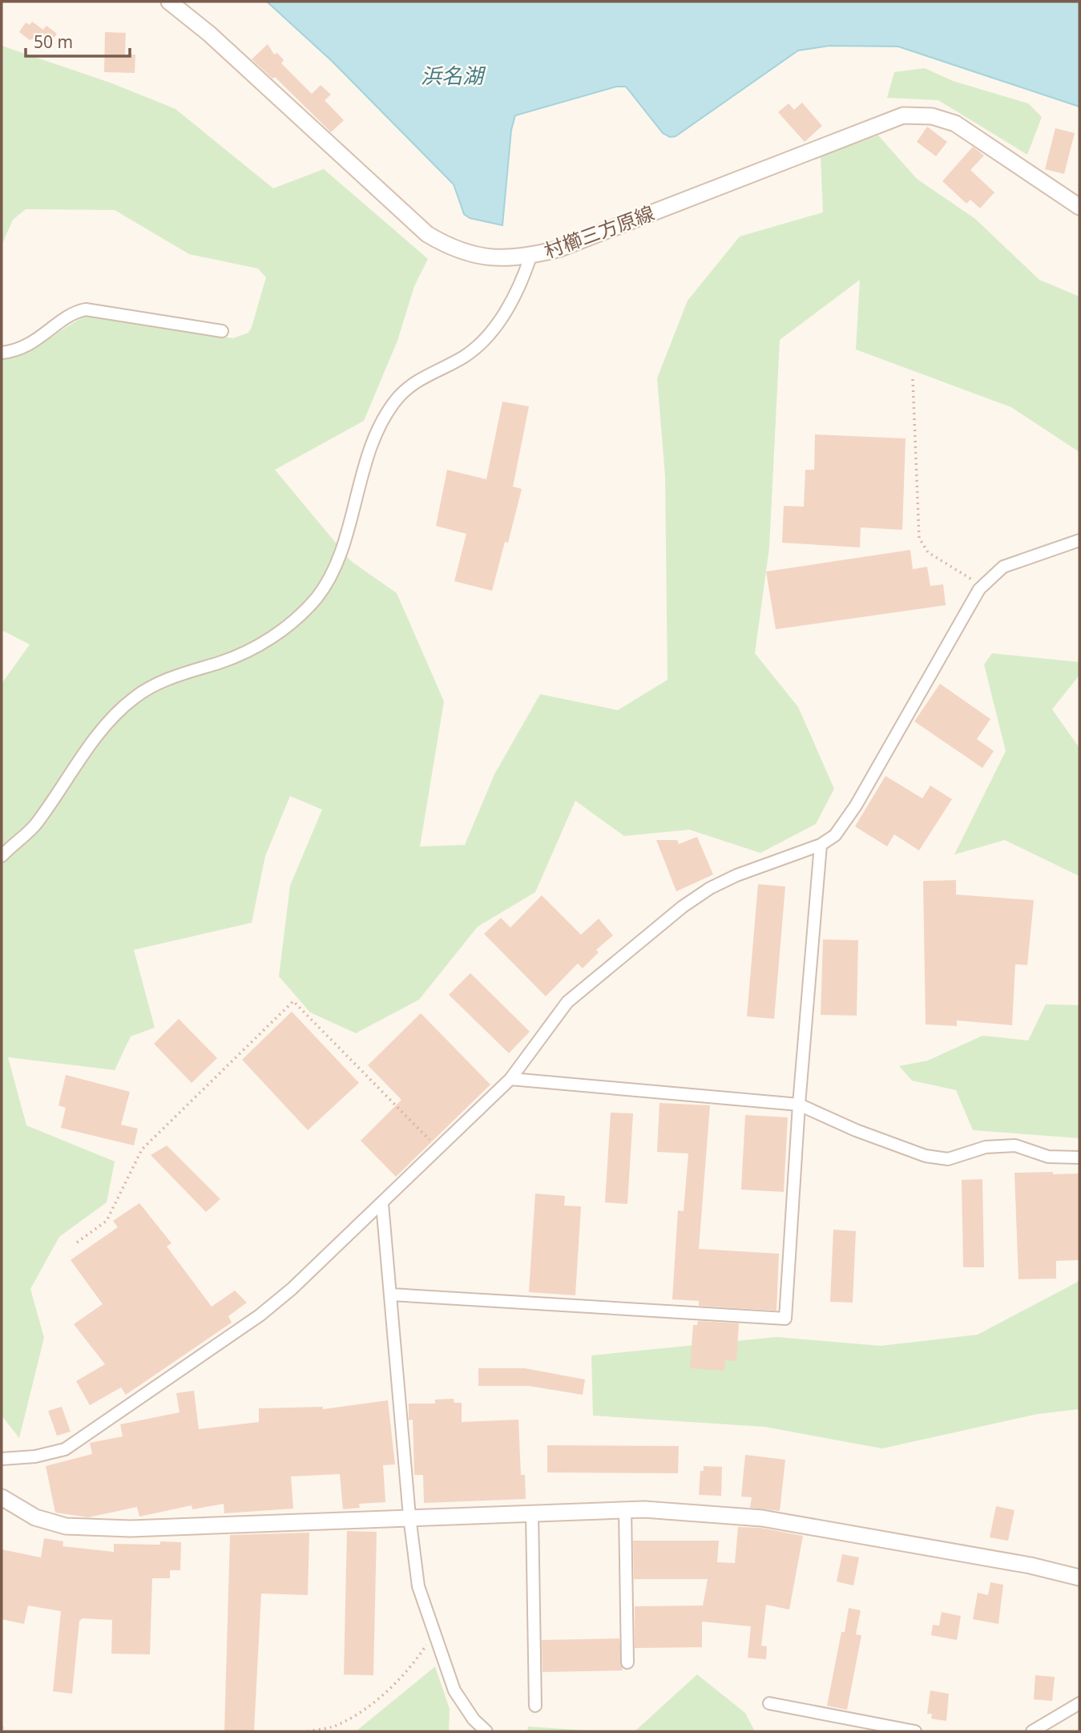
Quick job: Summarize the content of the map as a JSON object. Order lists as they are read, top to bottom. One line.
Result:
{"streets":{"street":["村櫛三方原線"]},"water":["浜名湖"],"scale_bar":"50 m"}
